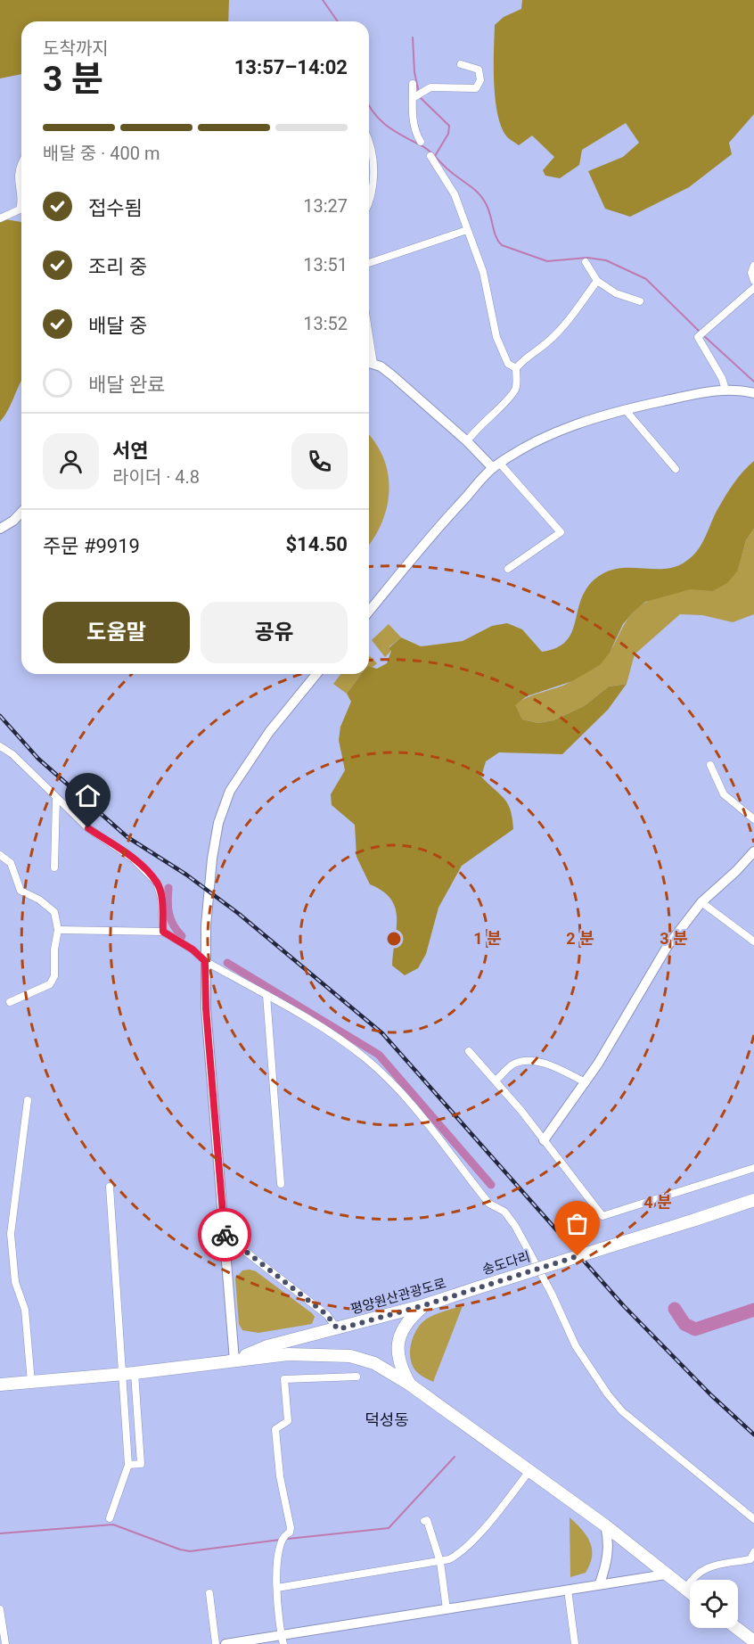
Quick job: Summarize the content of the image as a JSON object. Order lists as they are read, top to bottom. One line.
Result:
{"streets":{"highway":["송도다리","평양원산관광도로"]},"crossings":[["송도다리","평양원산관광도로"]],"districts":["덕성동"],"page":{"heading":["3 분","도착까지","13:57–14:02"],"panel":["서연","라이더 · 4.8","주문 #9919","$14.50"],"bar":"배달 중 · 400 m","list":[["접수됨","13:27"],["조리 중","13:51"],["배달 중","13:52"],"배달 완료"],"buttons":["도움말","공유"]},"rings":["1 분","2 분","3 분","4 분"]}
